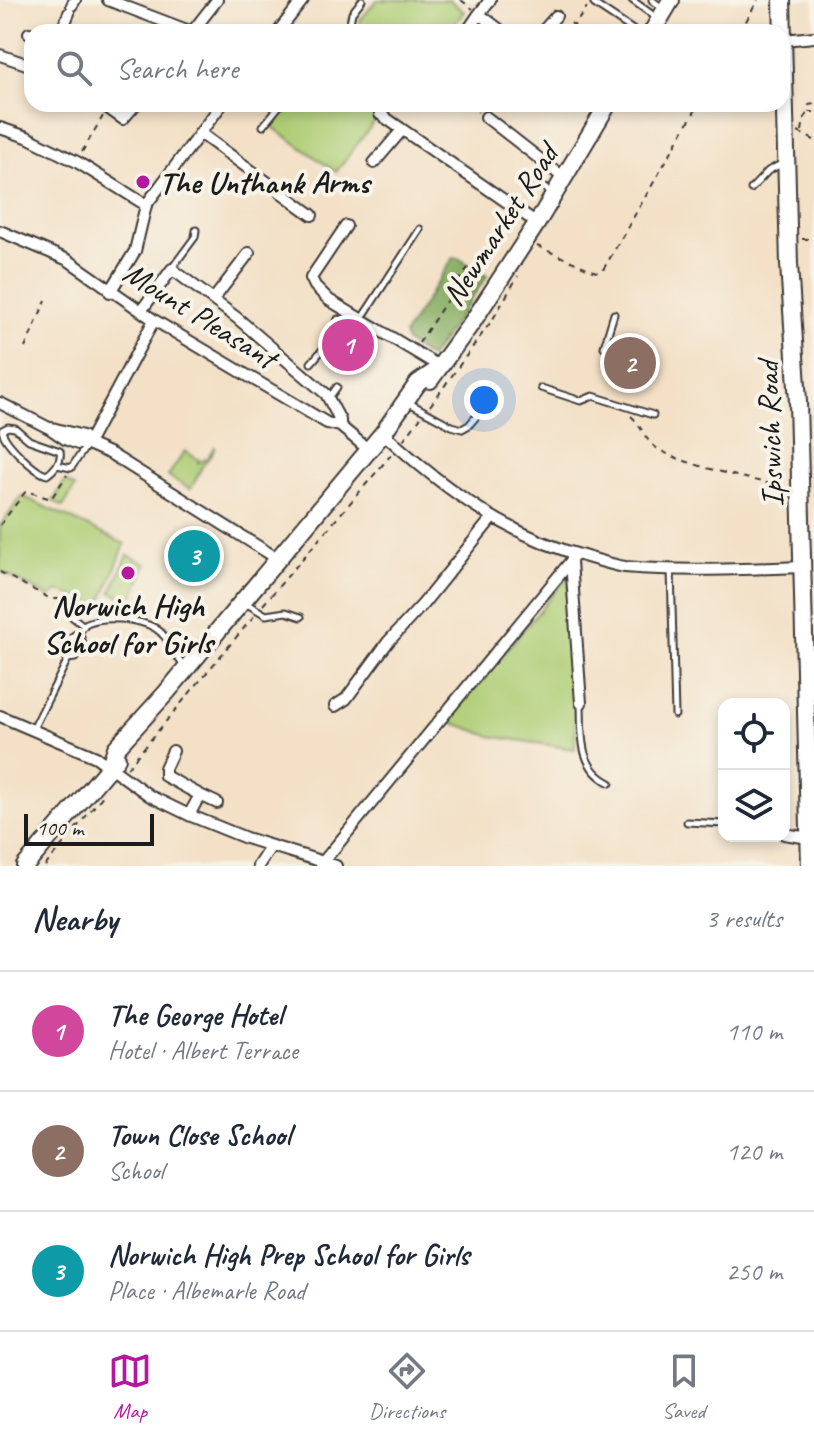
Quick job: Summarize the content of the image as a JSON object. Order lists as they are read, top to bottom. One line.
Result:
{"streets":{"main road":["Newmarket Road","Ipswich Road"],"street":["Mount Pleasant"]},"crossings":[["Newmarket Road","Mount Pleasant"]],"places":["The Unthank Arms","Norwich High School for Girls"],"scale_bar":"100 m","page":{"search":"Search here","pins":["1","2","3"],"scale":"100 m","heading":["Nearby","3 results"],"list":[{"mark":"1","name":"The George Hotel","note":"Hotel · Albert Terrace","value":"110 m"},{"mark":"2","name":"Town Close School","note":"School","value":"120 m"},{"mark":"3","name":"Norwich High Prep School for Girls","note":"Place · Albemarle Road","value":"250 m"}],"nav":["Map","Directions","Saved"]}}
